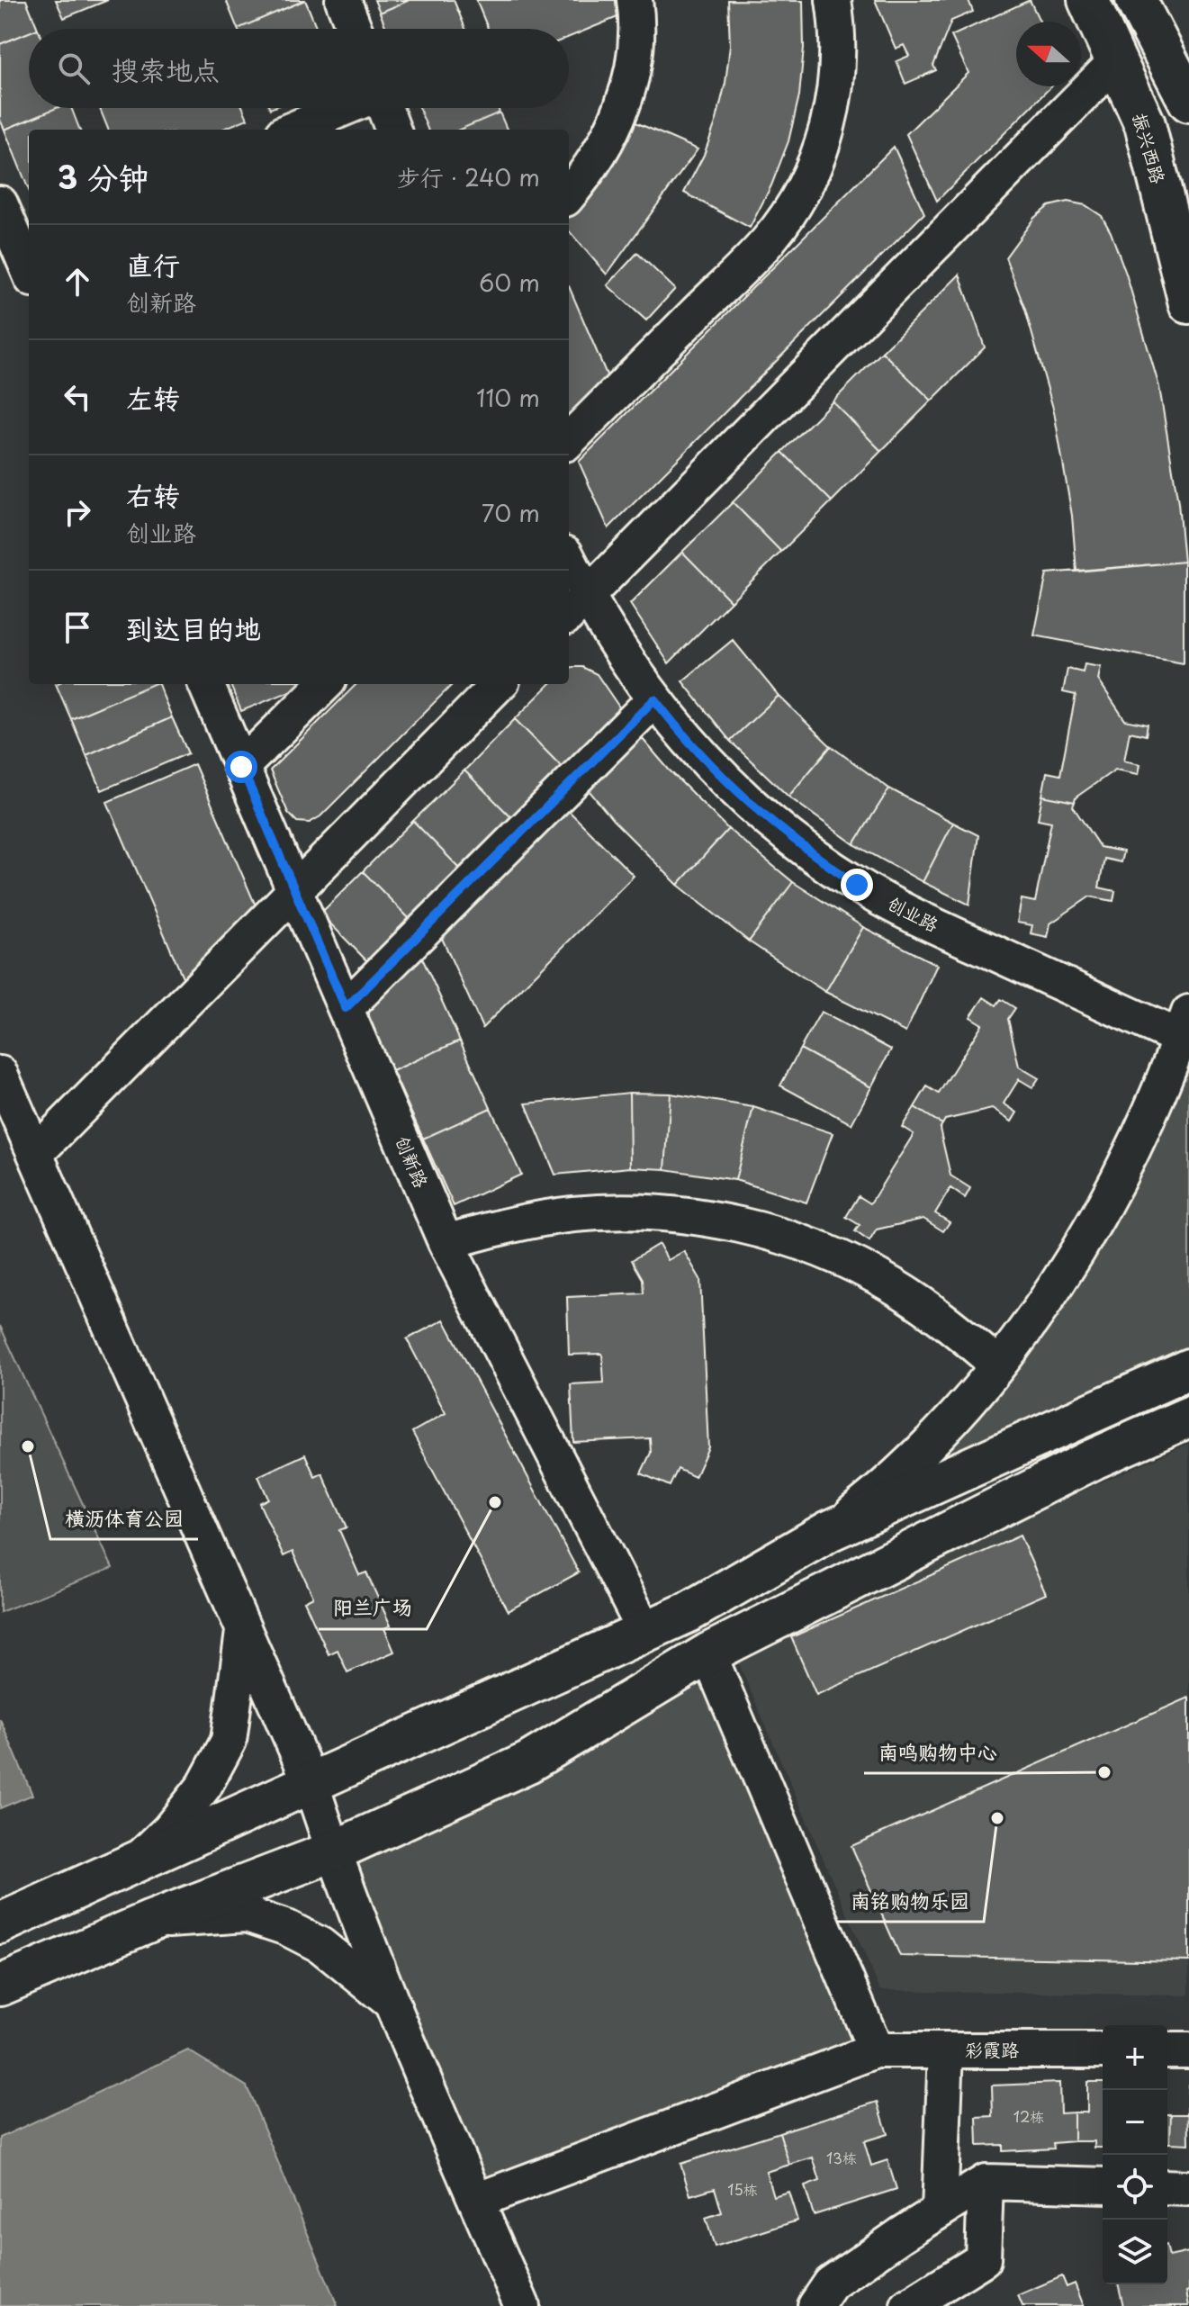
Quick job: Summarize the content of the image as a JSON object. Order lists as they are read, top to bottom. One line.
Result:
{"streets":{"main road":["振兴西路"],"street":["创业路","创新路","彩霞路"]},"places":["横沥体育公园","阳兰广场","南鸣购物中心","南铭购物乐园"],"house_numbers":["12栋","13栋","15栋"],"north":"left","page":{"search":"搜索地点","heading":["3 分钟","步行 · 240 m"],"list":[["直行","创新路","60 m"],["左转","110 m"],["右转","创业路","70 m"],"到达目的地"],"map_buttons":["+","−"]}}
